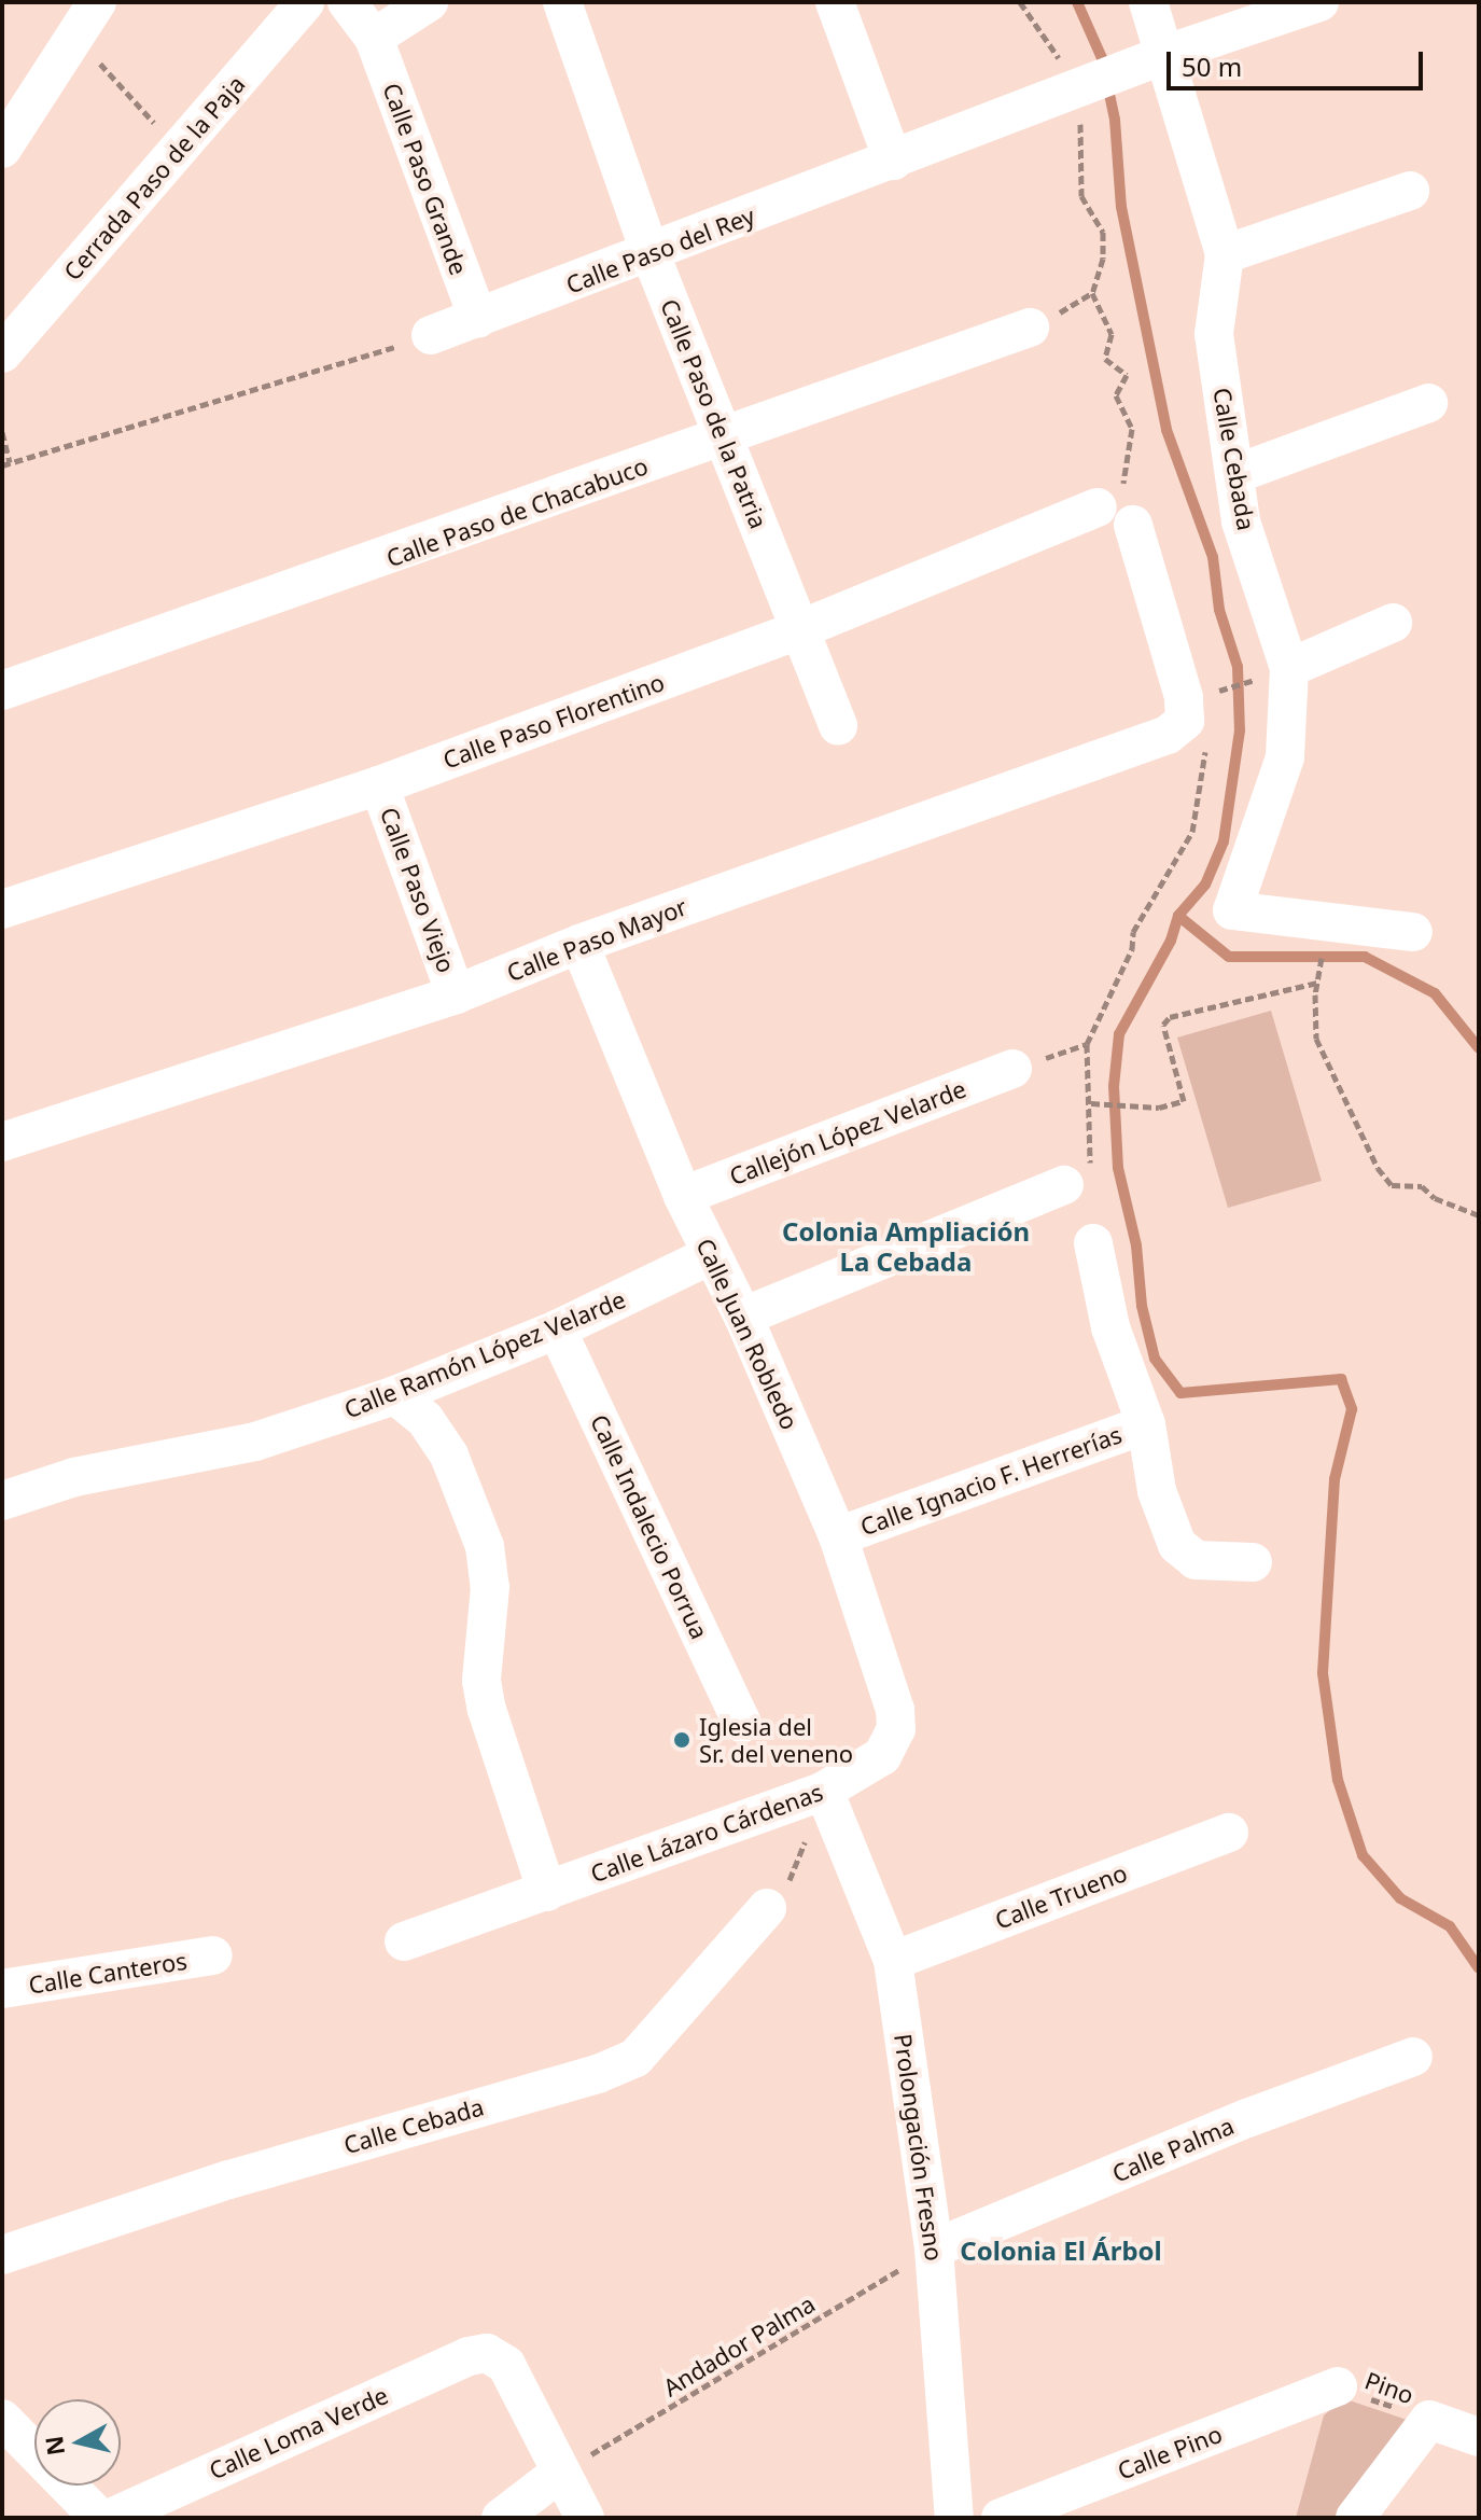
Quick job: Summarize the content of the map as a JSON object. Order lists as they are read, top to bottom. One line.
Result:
{"streets":{"street":["Cerrada Paso de la Paja","Calle Paso Grande","Calle Paso del Rey","Calle Paso de la Patria","Calle Cebada","Calle Paso de Chacabuco","Calle Paso Florentino","Calle Paso Viejo","Calle Paso Mayor","Callejón López Velarde","Calle Juan Robledo","Calle Ramón López Velarde","Calle Ignacio F. Herrerías","Calle Indalecio Porrua","Calle Lázaro Cárdenas","Calle Trueno","Calle Canteros","Prolongación Fresno","Calle Palma","Calle Loma Verde","Calle Pino"],"path":["Andador Palma","Pino"]},"crossings":[["Calle Paso Grande","Calle Paso del Rey"],["Calle Paso del Rey","Calle Paso de la Patria"],["Calle Paso del Rey","Calle Cebada"],["Calle Paso de la Patria","Calle Paso de Chacabuco"],["Calle Paso de la Patria","Calle Paso Florentino"],["Calle Paso Florentino","Calle Paso Viejo"],["Calle Paso Viejo","Calle Paso Mayor"],["Calle Paso Mayor","Calle Juan Robledo"],["Callejón López Velarde","Calle Juan Robledo"],["Calle Juan Robledo","Calle Ramón López Velarde"],["Calle Juan Robledo","Calle Ignacio F. Herrerías"],["Calle Juan Robledo","Calle Lázaro Cárdenas"],["Calle Ramón López Velarde","Calle Indalecio Porrua"],["Calle Lázaro Cárdenas","Prolongación Fresno"],["Calle Trueno","Prolongación Fresno"],["Prolongación Fresno","Calle Palma"],["Prolongación Fresno","Andador Palma"],["Calle Palma","Andador Palma"],["Andador Palma","Calle Loma Verde"],["Pino","Calle Pino"]],"districts":["Colonia Ampliación La Cebada","Colonia El Árbol"],"places":["Iglesia del Sr. del veneno"],"scale_bar":"50 m","north":"left"}
